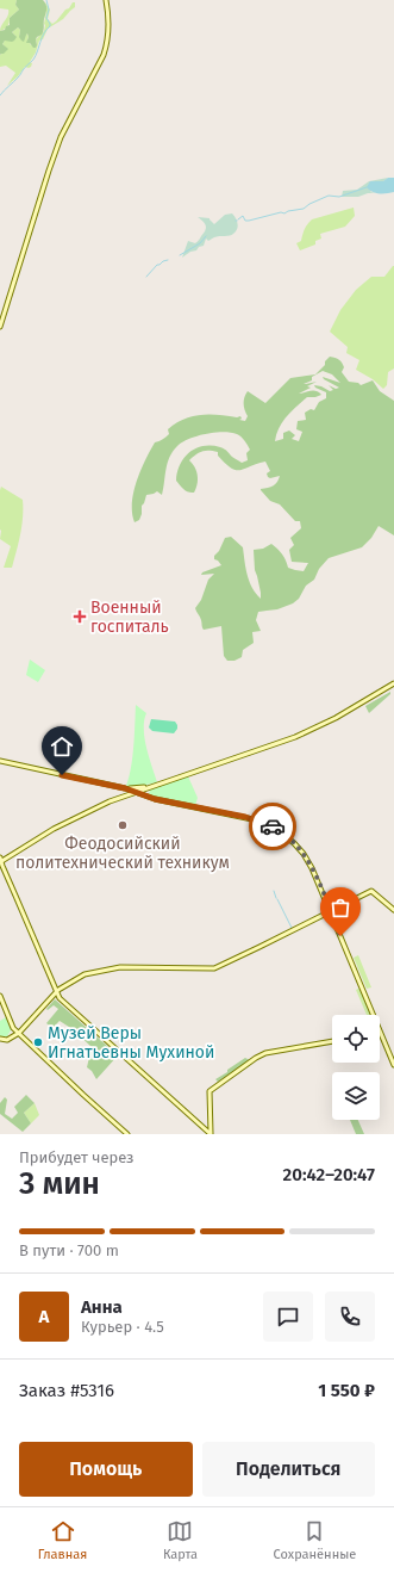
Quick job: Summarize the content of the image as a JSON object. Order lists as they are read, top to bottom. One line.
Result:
{"places":{"health":["Военный госпиталь"],"other":["Феодосийский политехнический техникум","Музей Веры Игнатьевны Мухиной"]},"page":{"heading":["3 мин","Прибудет через","20:42–20:47"],"panel":["Анна","Курьер · 4.5","Заказ #5316","1 550 ₽"],"bar":"В пути · 700 m","round":"А","buttons":["Помощь","Поделиться"],"tabs":["Главная","Карта","Сохранённые"]}}
